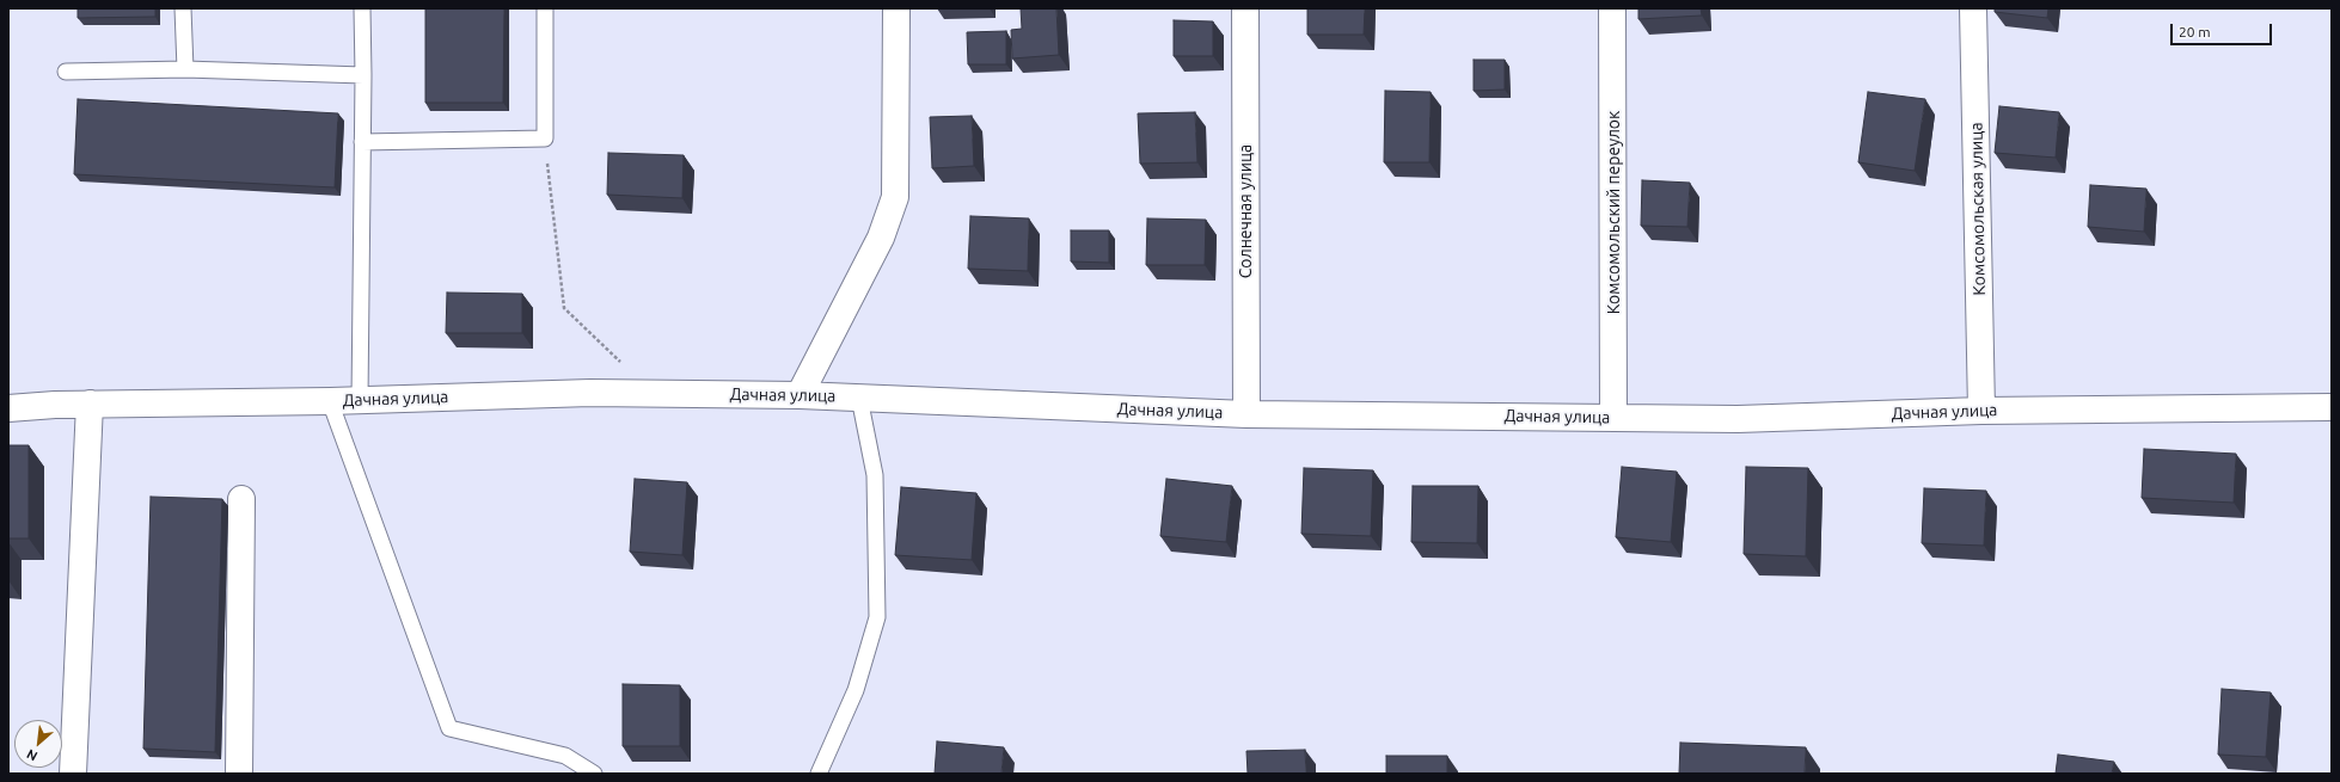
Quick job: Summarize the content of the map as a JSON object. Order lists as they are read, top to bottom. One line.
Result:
{"streets":{"street":["Комсомольская улица","Солнечная улица","Комсомольский переулок","Дачная улица"]},"crossings":[["Комсомольская улица","Дачная улица"],["Солнечная улица","Дачная улица"],["Комсомольский переулок","Дачная улица"]],"scale_bar":"20 m","north":"bottom left"}
